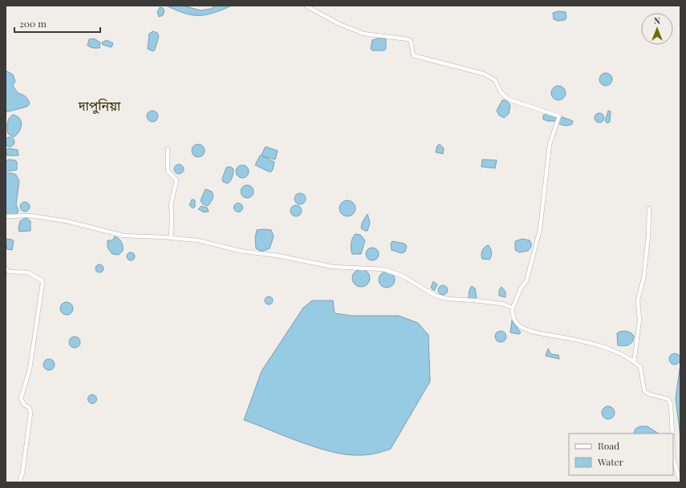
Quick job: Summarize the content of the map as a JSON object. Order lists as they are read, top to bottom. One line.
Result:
{"districts":["দাপুনিয়া"],"legend":["Road","Water"],"scale_bar":"200 m","north":"top"}
